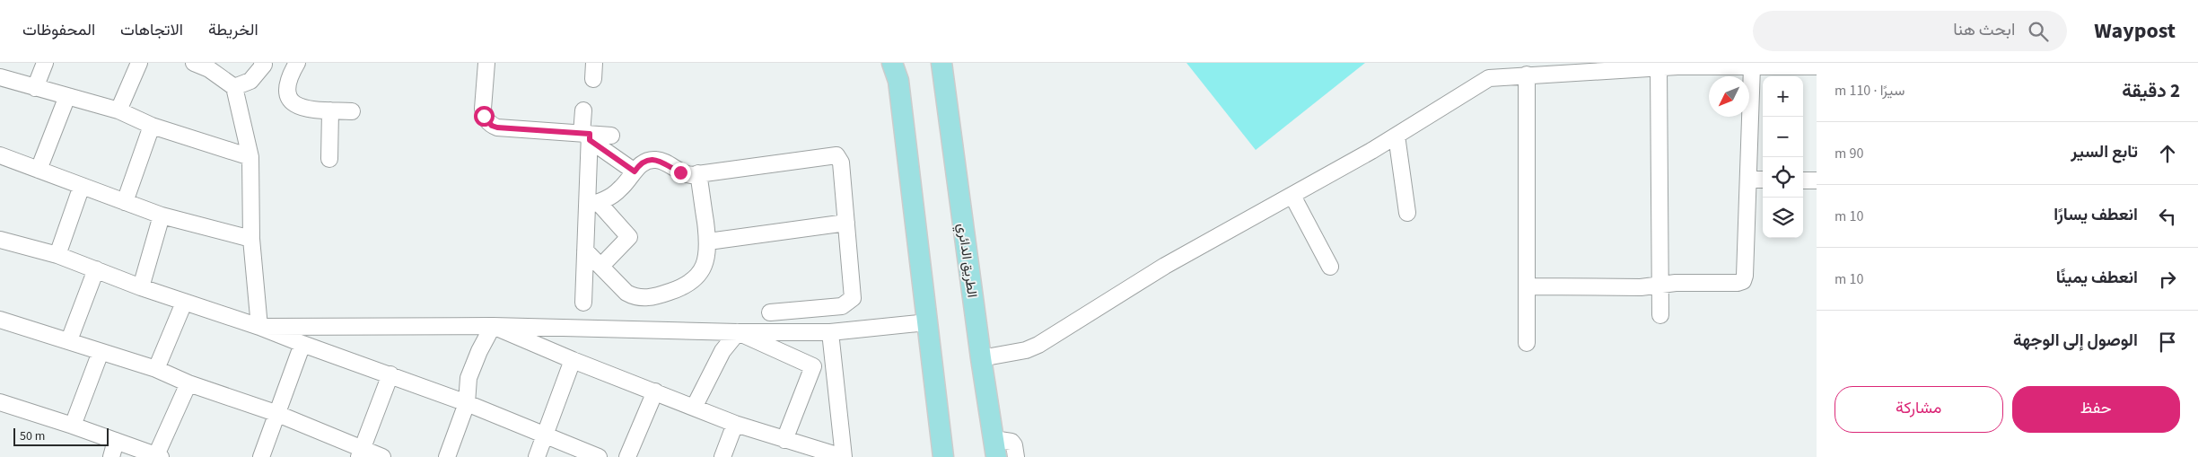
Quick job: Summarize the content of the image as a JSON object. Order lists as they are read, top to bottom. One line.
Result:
{"streets":{"main road":["الطريق الدائري"]},"scale_bar":"50 m","north":"bottom left","page":{"header":"Waypost","search":"ابحث هنا","nav":["الخريطة","الاتجاهات","المحفوظات"],"heading":["2 دقيقة","سيرًا · 110 m"],"map_buttons":["+","−"],"list":[["تابع السير","90 m"],["انعطف يسارًا","10 m"],["انعطف يمينًا","10 m"],"الوصول إلى الوجهة"],"buttons":["حفظ","مشاركة"],"scale":"50 m"}}
